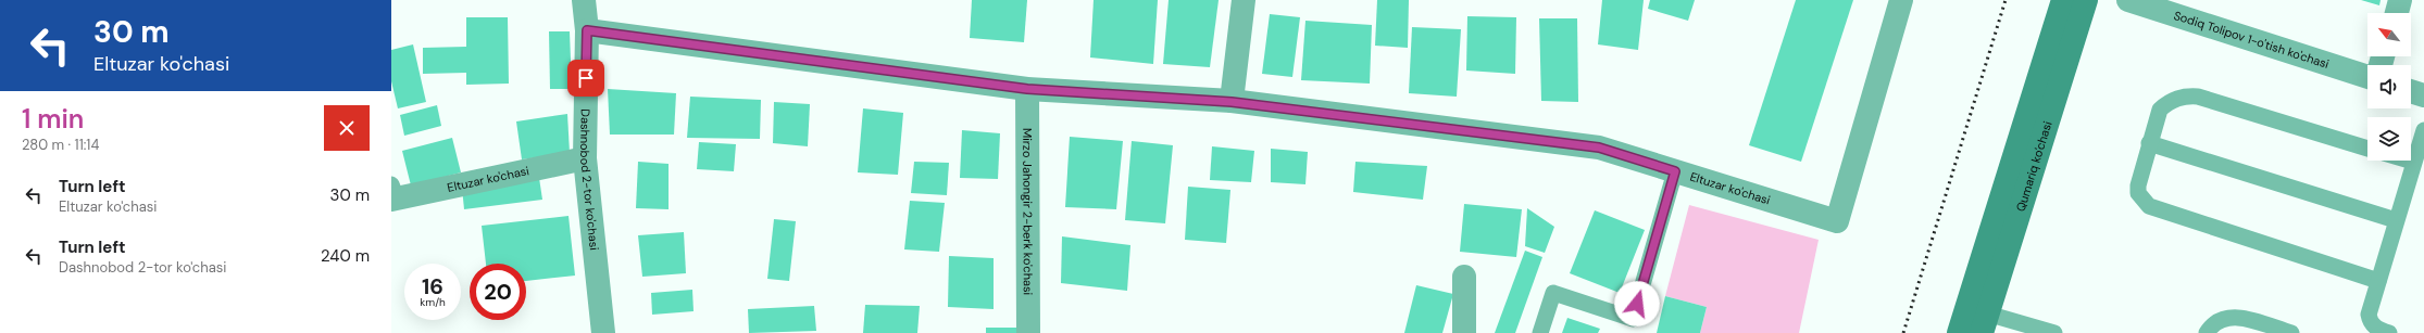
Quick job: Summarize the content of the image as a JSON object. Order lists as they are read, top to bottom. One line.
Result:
{"streets":{"main road":["Qumariq ko'chasi"],"street":["Sodiq Tolipov 1-o'tish ko'chasi","Eltuzar ko'chasi","Dashnobod 2-tor ko'chasi","Mirzo Jahongir 2-berk ko'chasi"]},"crossings":[["Eltuzar ko'chasi","Dashnobod 2-tor ko'chasi"],["Eltuzar ko'chasi","Mirzo Jahongir 2-berk ko'chasi"]],"north":"top left","page":{"turn":["30 m","Eltuzar ko'chasi"],"heading":["1 min","280 m · 11:14"],"list":[{"name":"Turn left","note":"Eltuzar ko'chasi","value":"30 m"},{"name":"Turn left","note":"Dashnobod 2-tor ko'chasi","value":"240 m"}],"speed":"16 km/h","limit":"20"}}
